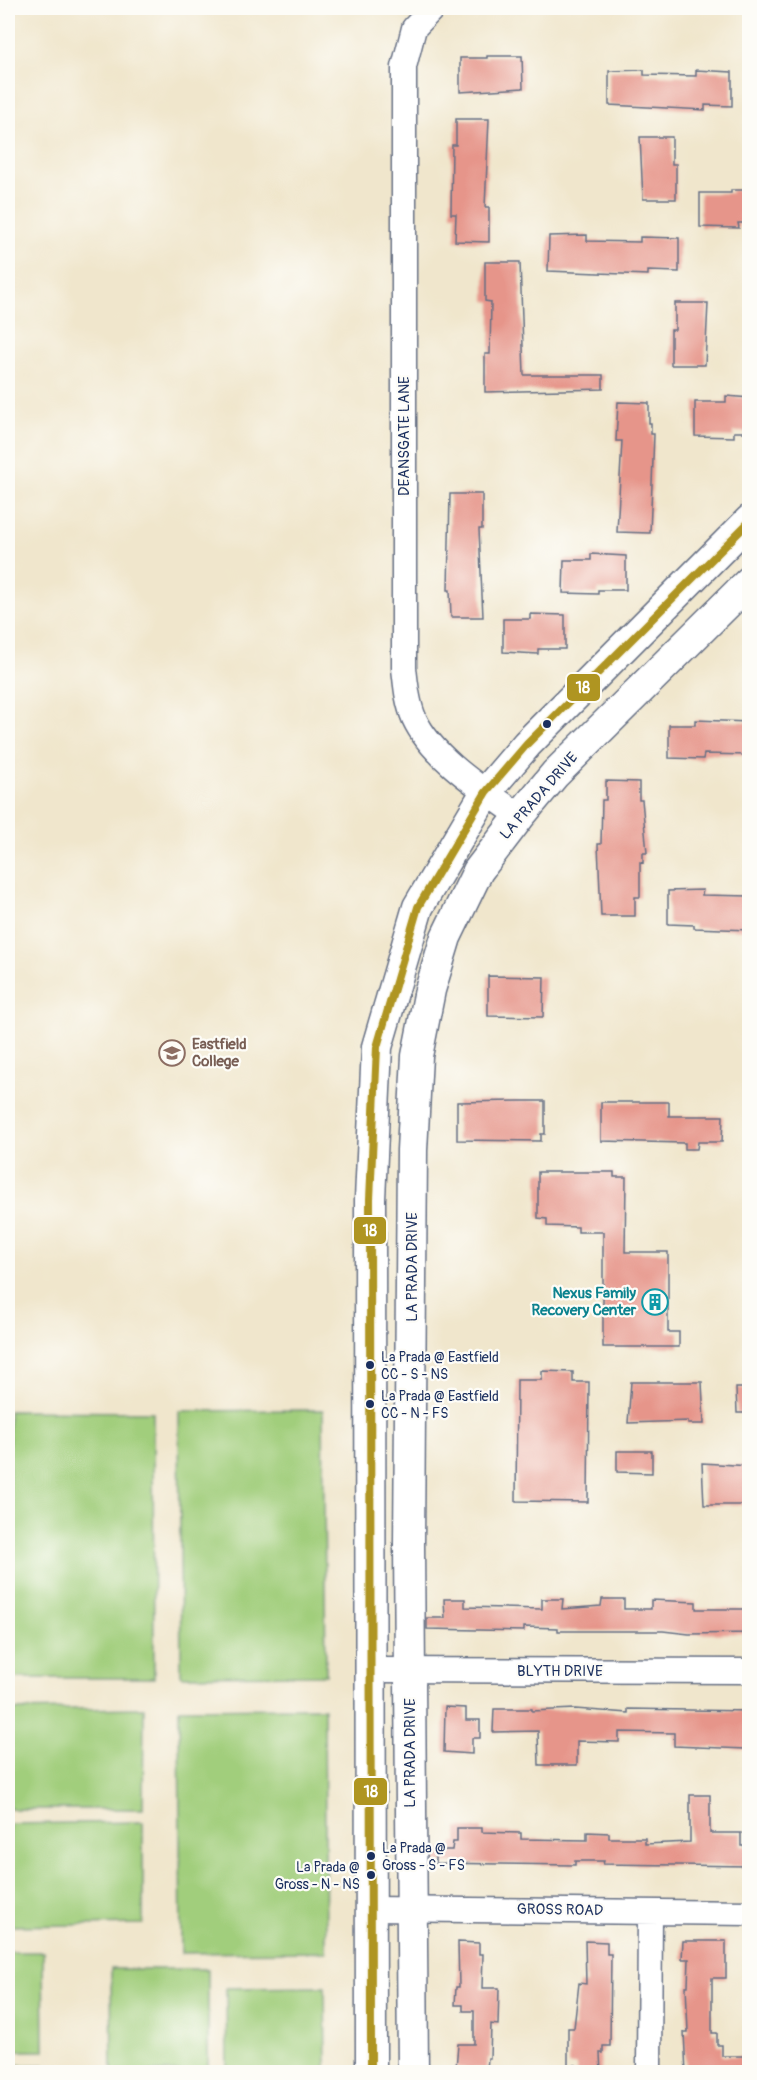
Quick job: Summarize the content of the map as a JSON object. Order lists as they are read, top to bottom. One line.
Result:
{"streets":{"main road":["LA PRADA DRIVE"],"street":["DEANSGATE LANE","BLYTH DRIVE","GROSS ROAD"]},"crossings":[["DEANSGATE LANE","LA PRADA DRIVE"],["LA PRADA DRIVE","BLYTH DRIVE"],["LA PRADA DRIVE","GROSS ROAD"]],"places":{"school or university":["Eastfield College"],"building":["Nexus Family Recovery Center"],"other":["La Prada @ Eastfield CC - S - NS","La Prada @ Eastfield CC - N - FS","La Prada @ Gross - S - FS","La Prada @ Gross - N - NS"]},"lines":["transit line 18"]}
